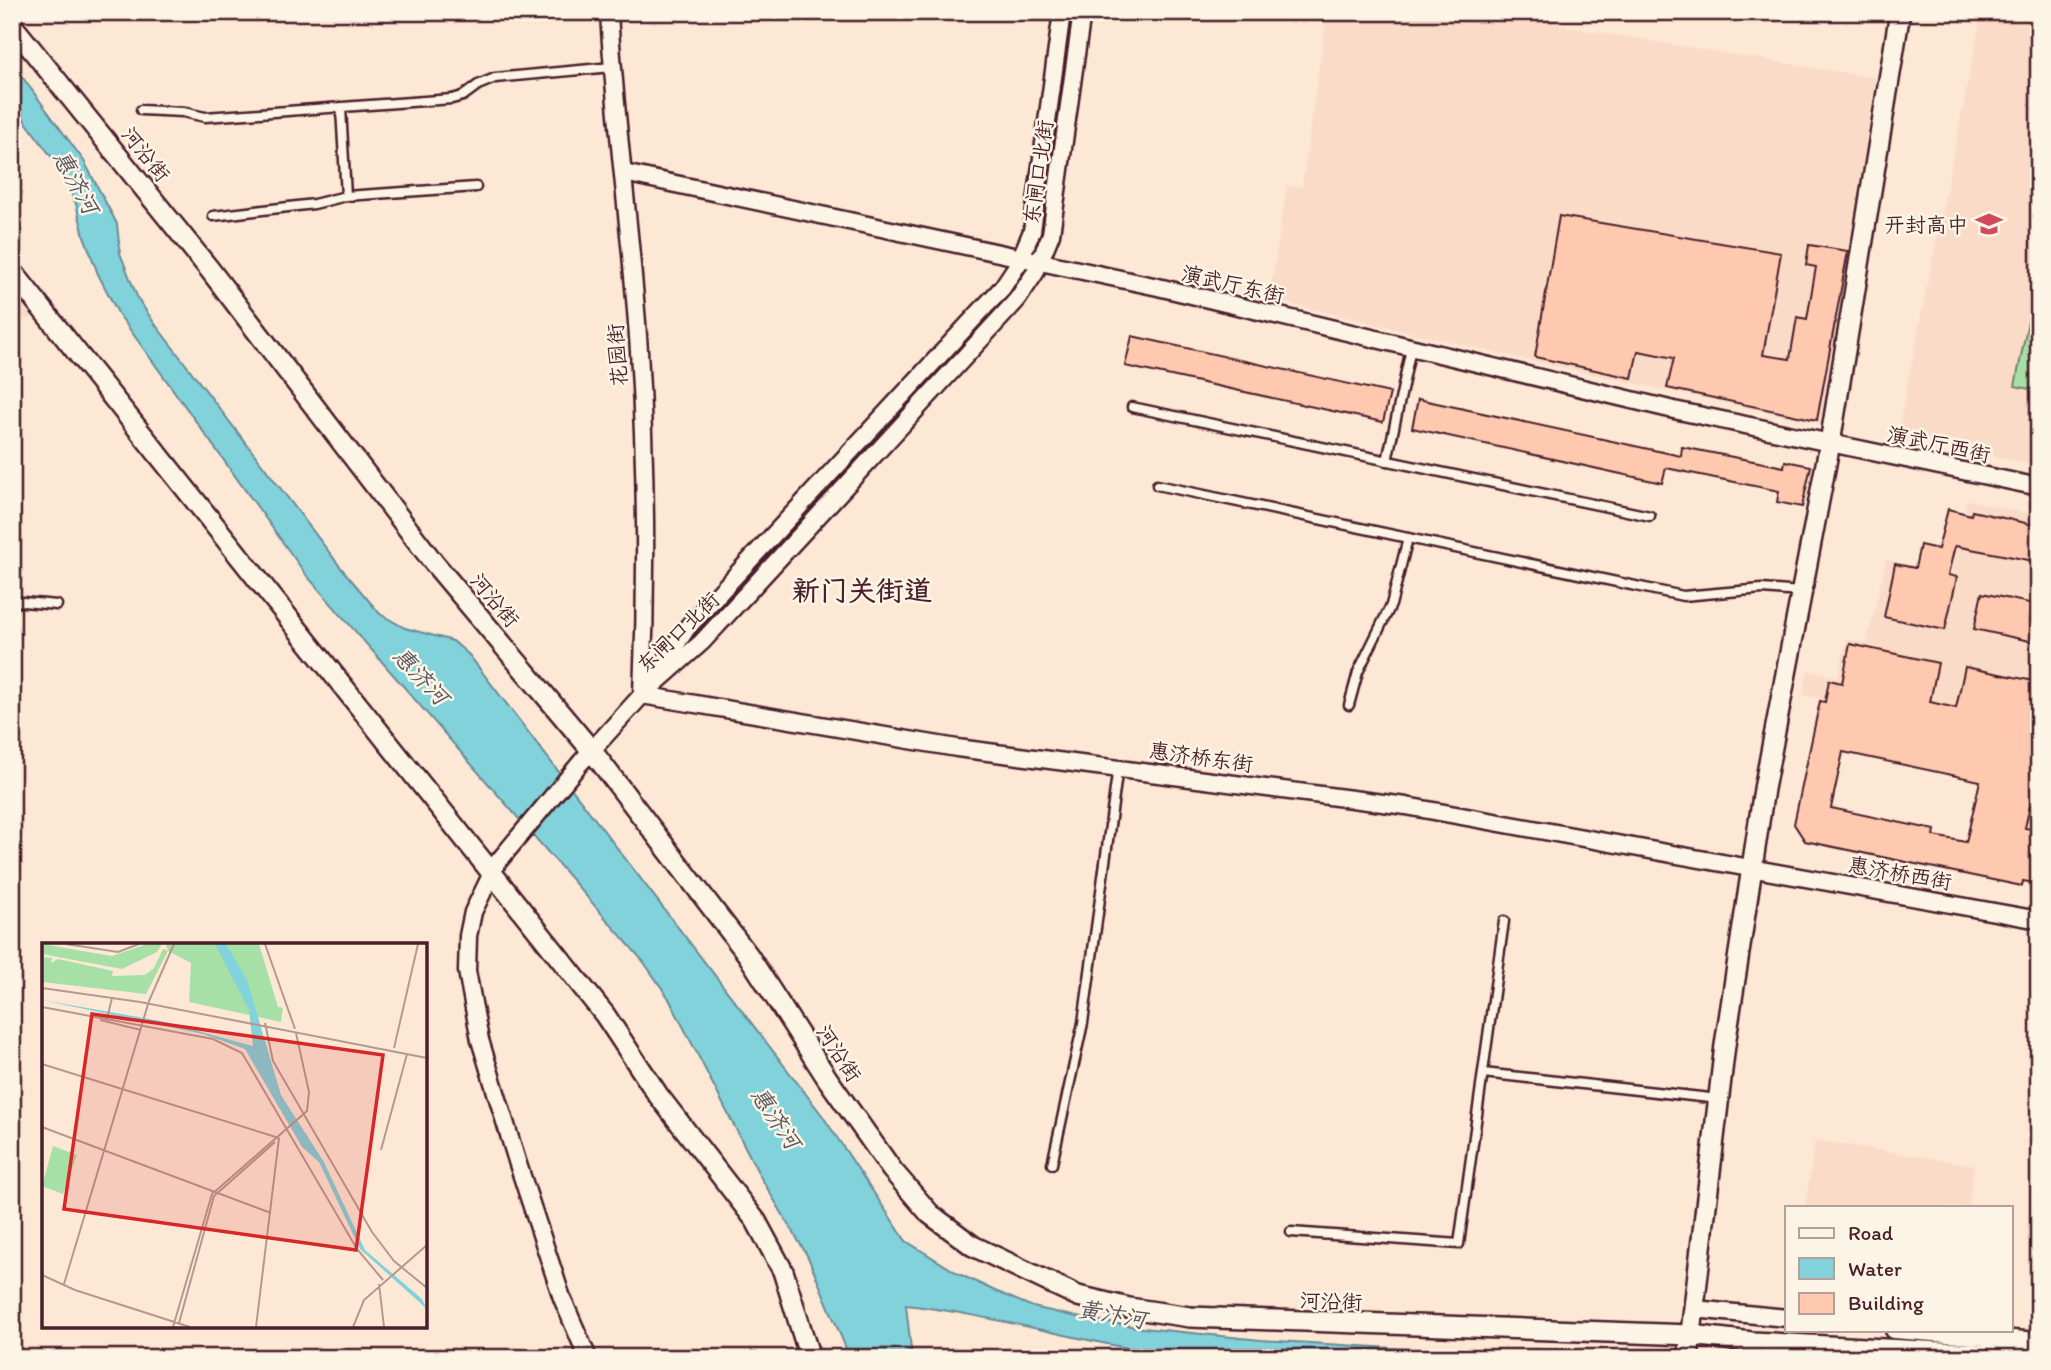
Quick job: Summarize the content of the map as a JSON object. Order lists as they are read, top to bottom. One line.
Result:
{"streets":{"street":["河沿街","东闸口北街","演武厅东街","花园街","演武厅西街","惠济桥东街","惠济桥西街"]},"crossings":[["东闸口北街","演武厅东街"],["东闸口北街","花园街"],["东闸口北街","惠济桥东街"],["演武厅东街","花园街"],["演武厅东街","演武厅西街"],["花园街","惠济桥东街"],["惠济桥东街","惠济桥西街"]],"districts":["新门关街道"],"water":["惠济河","黄汴河"],"places":{"school or university":["开封高中"]},"legend":["Road","Water","Building"]}
